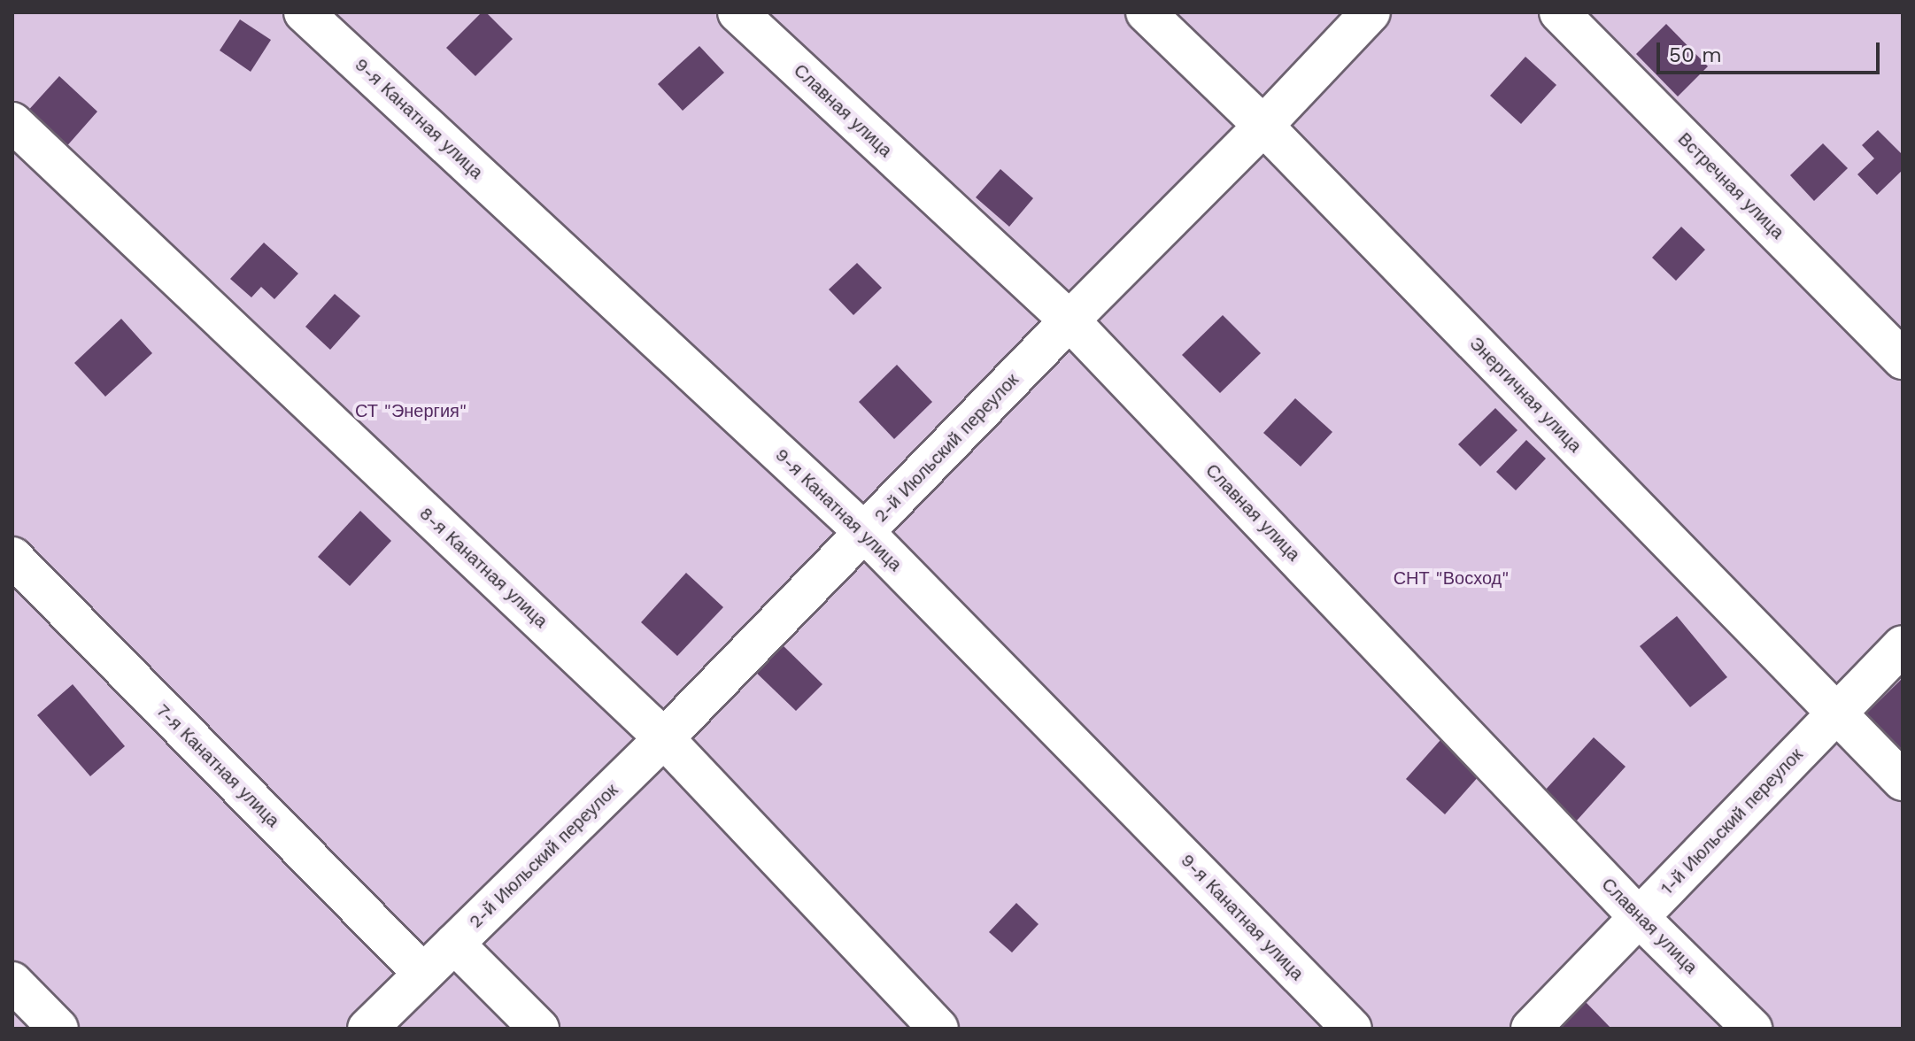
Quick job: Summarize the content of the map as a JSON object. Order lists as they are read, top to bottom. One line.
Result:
{"streets":{"lane":["Славная улица","9-я Канатная улица","Встречная улица","Энергичная улица","2-й Июльский переулок","8-я Канатная улица","7-я Канатная улица","1-й Июльский переулок"]},"crossings":[["Славная улица","2-й Июльский переулок"],["Славная улица","1-й Июльский переулок"],["9-я Канатная улица","2-й Июльский переулок"],["Энергичная улица","2-й Июльский переулок"],["Энергичная улица","1-й Июльский переулок"],["2-й Июльский переулок","8-я Канатная улица"],["2-й Июльский переулок","7-я Канатная улица"]],"parks":["СТ \"Энергия\"","СНТ \"Восход\""],"scale_bar":"50 m"}
